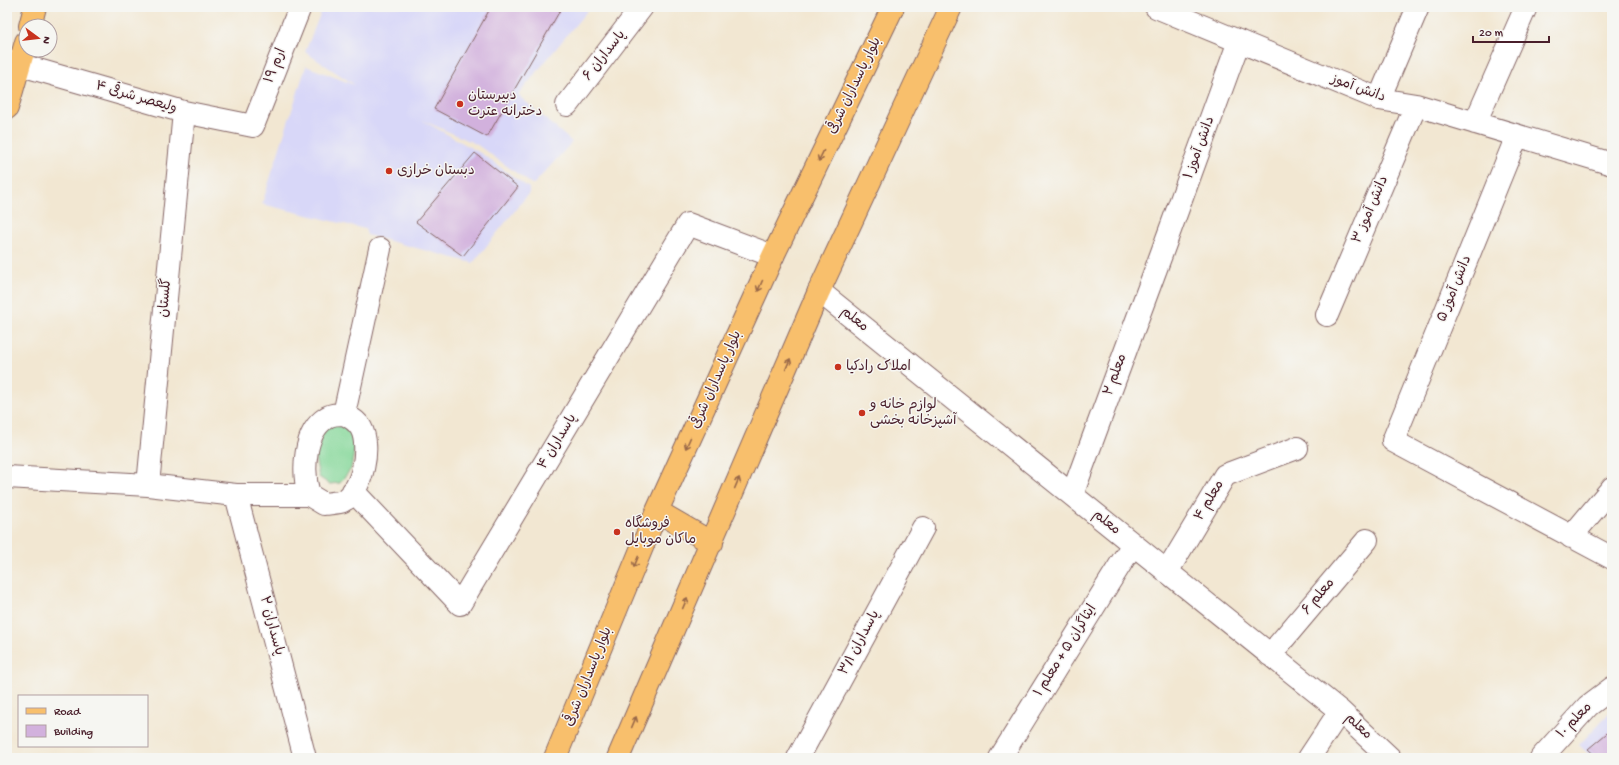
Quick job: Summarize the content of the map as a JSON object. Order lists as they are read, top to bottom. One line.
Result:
{"streets":{"main road":["بلوار پاسداران شرقی"],"street":["پاسداران ۶","ارم ۱۹","دانش آموز","ولیعصر شرقی ۴","دانش آموز ۱","دانش آموز ۳","دانش آموز ۵","گلستان","معلم","معلم ۲","پاسداران ۴","معلم ۴","معلم ۶","پاسداران ۲","پاسداران ۳/۱","ایثاگران ۵ + معلم ۱","معلم ۱۰"]},"crossings":[["ارم ۱۹","ولیعصر شرقی ۴"],["بلوار پاسداران شرقی","پاسداران ۴"],["دانش آموز","دانش آموز ۱"],["دانش آموز","دانش آموز ۳"],["دانش آموز","دانش آموز ۵"],["ولیعصر شرقی ۴","گلستان"],["دانش آموز ۱","معلم ۲"],["معلم","معلم ۲"],["معلم","معلم ۴"],["معلم","معلم ۶"],["معلم","ایثاگران ۵ + معلم ۱"]],"places":["دبیرستان دخترانه عترت","دبستان خرازی","املاک رادکیا","لوازم خانه و آشپزخانه بخشی","فروشگاه ماکان موبایل"],"legend":["Road","Building"],"scale_bar":"20 m","north":"right"}
